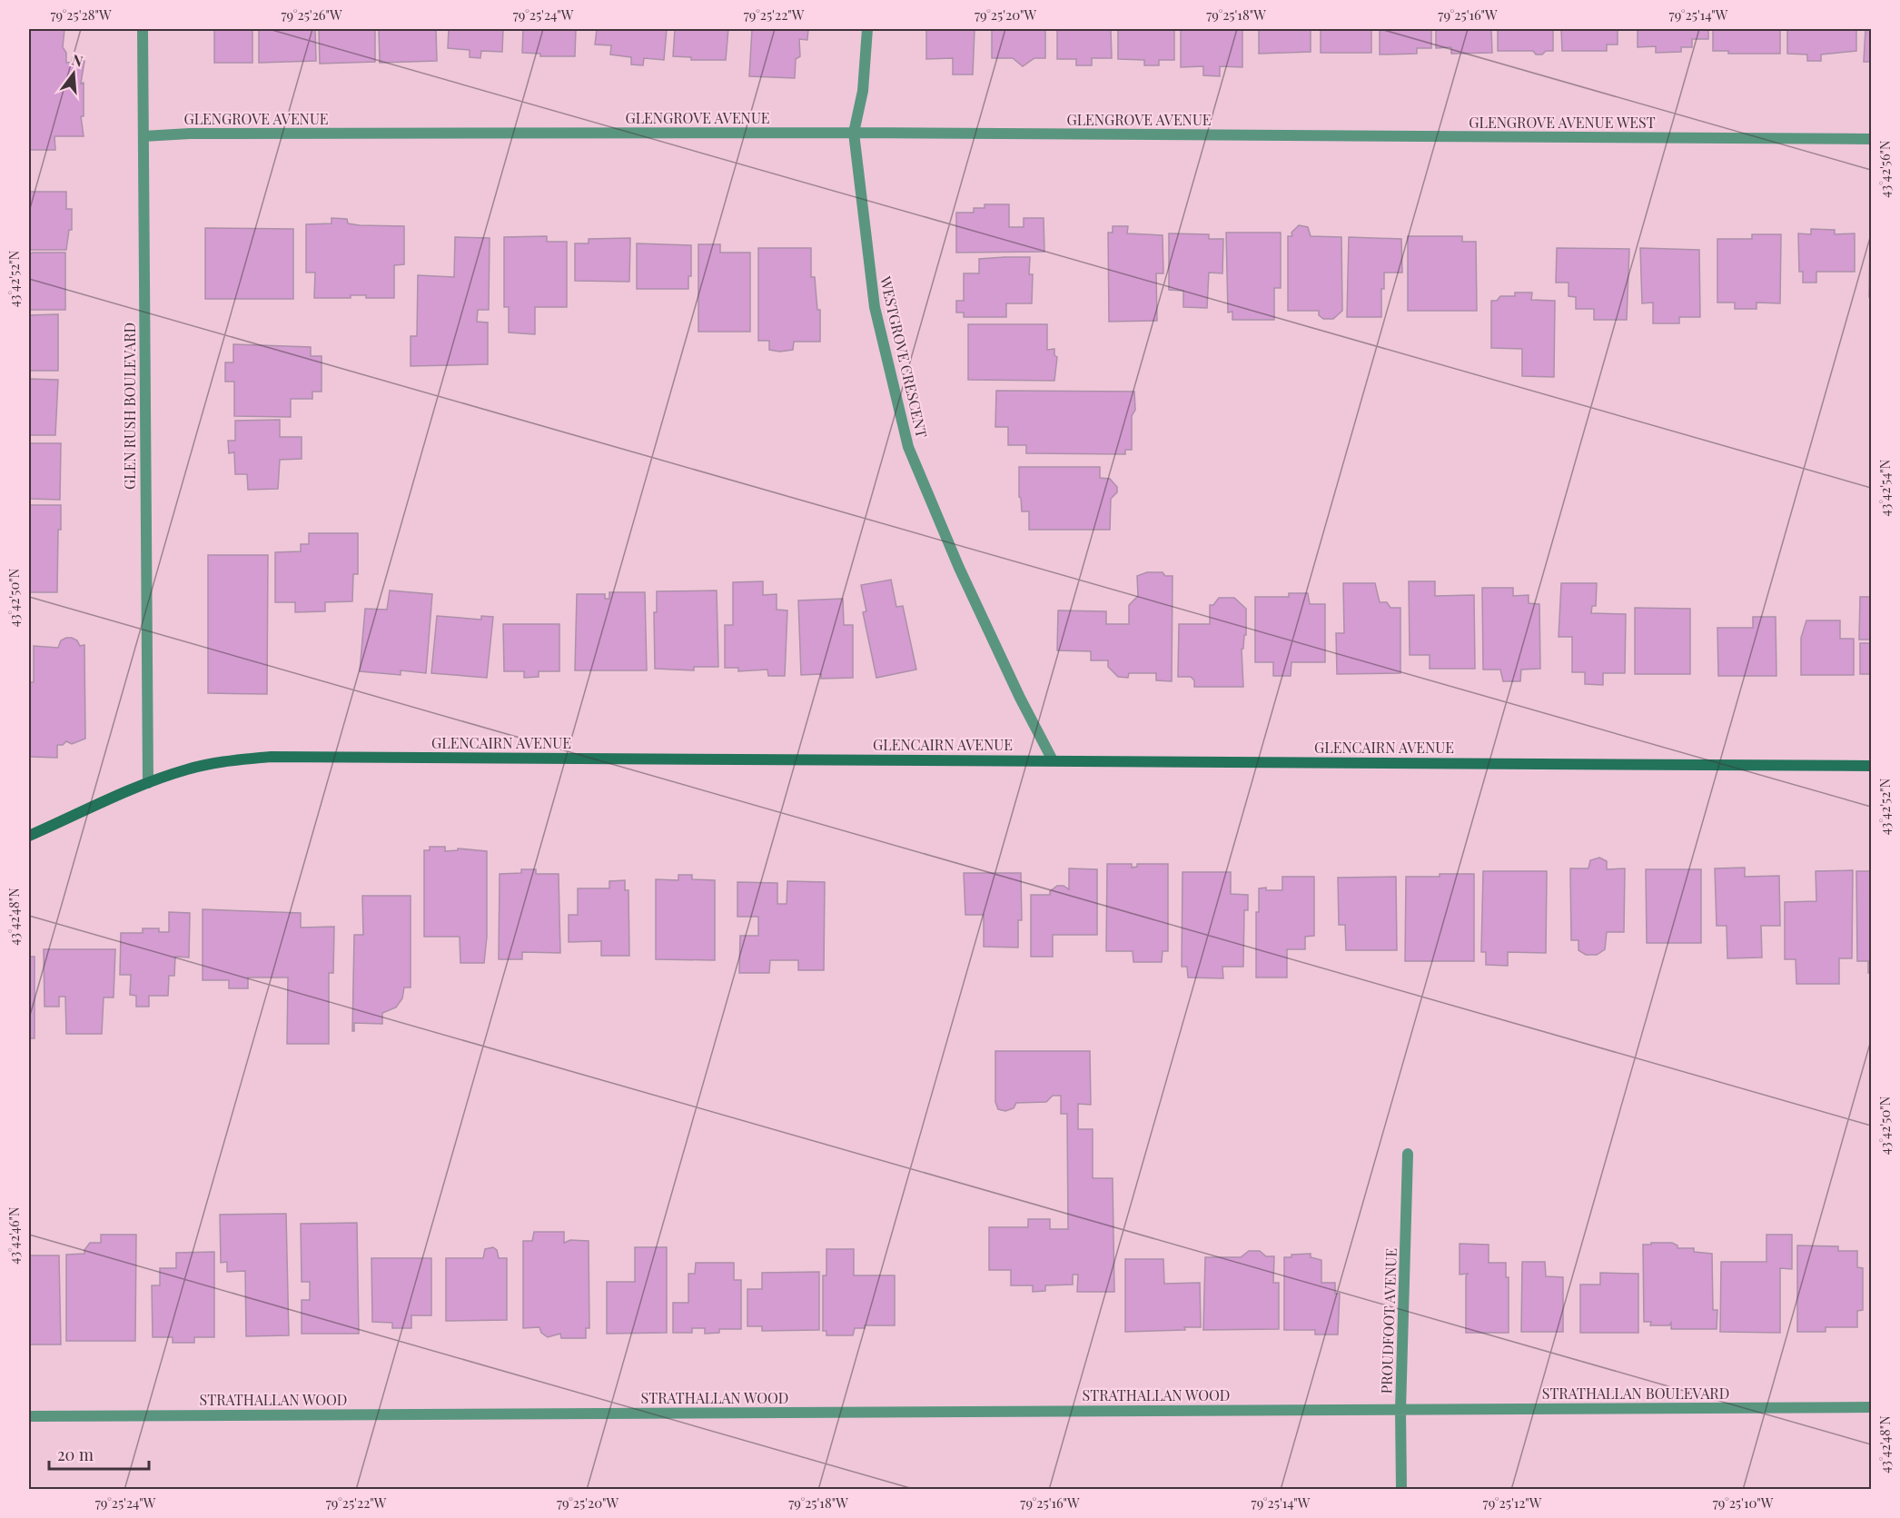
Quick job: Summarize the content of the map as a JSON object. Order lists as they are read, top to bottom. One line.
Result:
{"streets":{"street":["GLENGROVE AVENUE","GLENGROVE AVENUE WEST","WESTGROVE CRESCENT","GLEN RUSH BOULEVARD","GLENCAIRN AVENUE","PROUDFOOT AVENUE","STRATHALLAN BOULEVARD","STRATHALLAN WOOD"]},"crossings":[["GLENGROVE AVENUE","GLENGROVE AVENUE WEST"],["GLENGROVE AVENUE","WESTGROVE CRESCENT"],["GLENGROVE AVENUE","GLEN RUSH BOULEVARD"],["WESTGROVE CRESCENT","GLENCAIRN AVENUE"],["GLEN RUSH BOULEVARD","GLENCAIRN AVENUE"],["PROUDFOOT AVENUE","STRATHALLAN BOULEVARD"],["PROUDFOOT AVENUE","STRATHALLAN WOOD"],["STRATHALLAN BOULEVARD","STRATHALLAN WOOD"]],"scale_bar":"20 m","north":"top","coordinates":["79°25'28\"W","79°25'26\"W","79°25'24\"W","79°25'22\"W","79°25'20\"W","79°25'18\"W","79°25'16\"W","79°25'14\"W","43°42'56\"N","43°42'52\"N","43°42'54\"N","43°42'50\"N","43°42'48\"N","43°42'46\"N","79°25'12\"W","79°25'10\"W"]}
